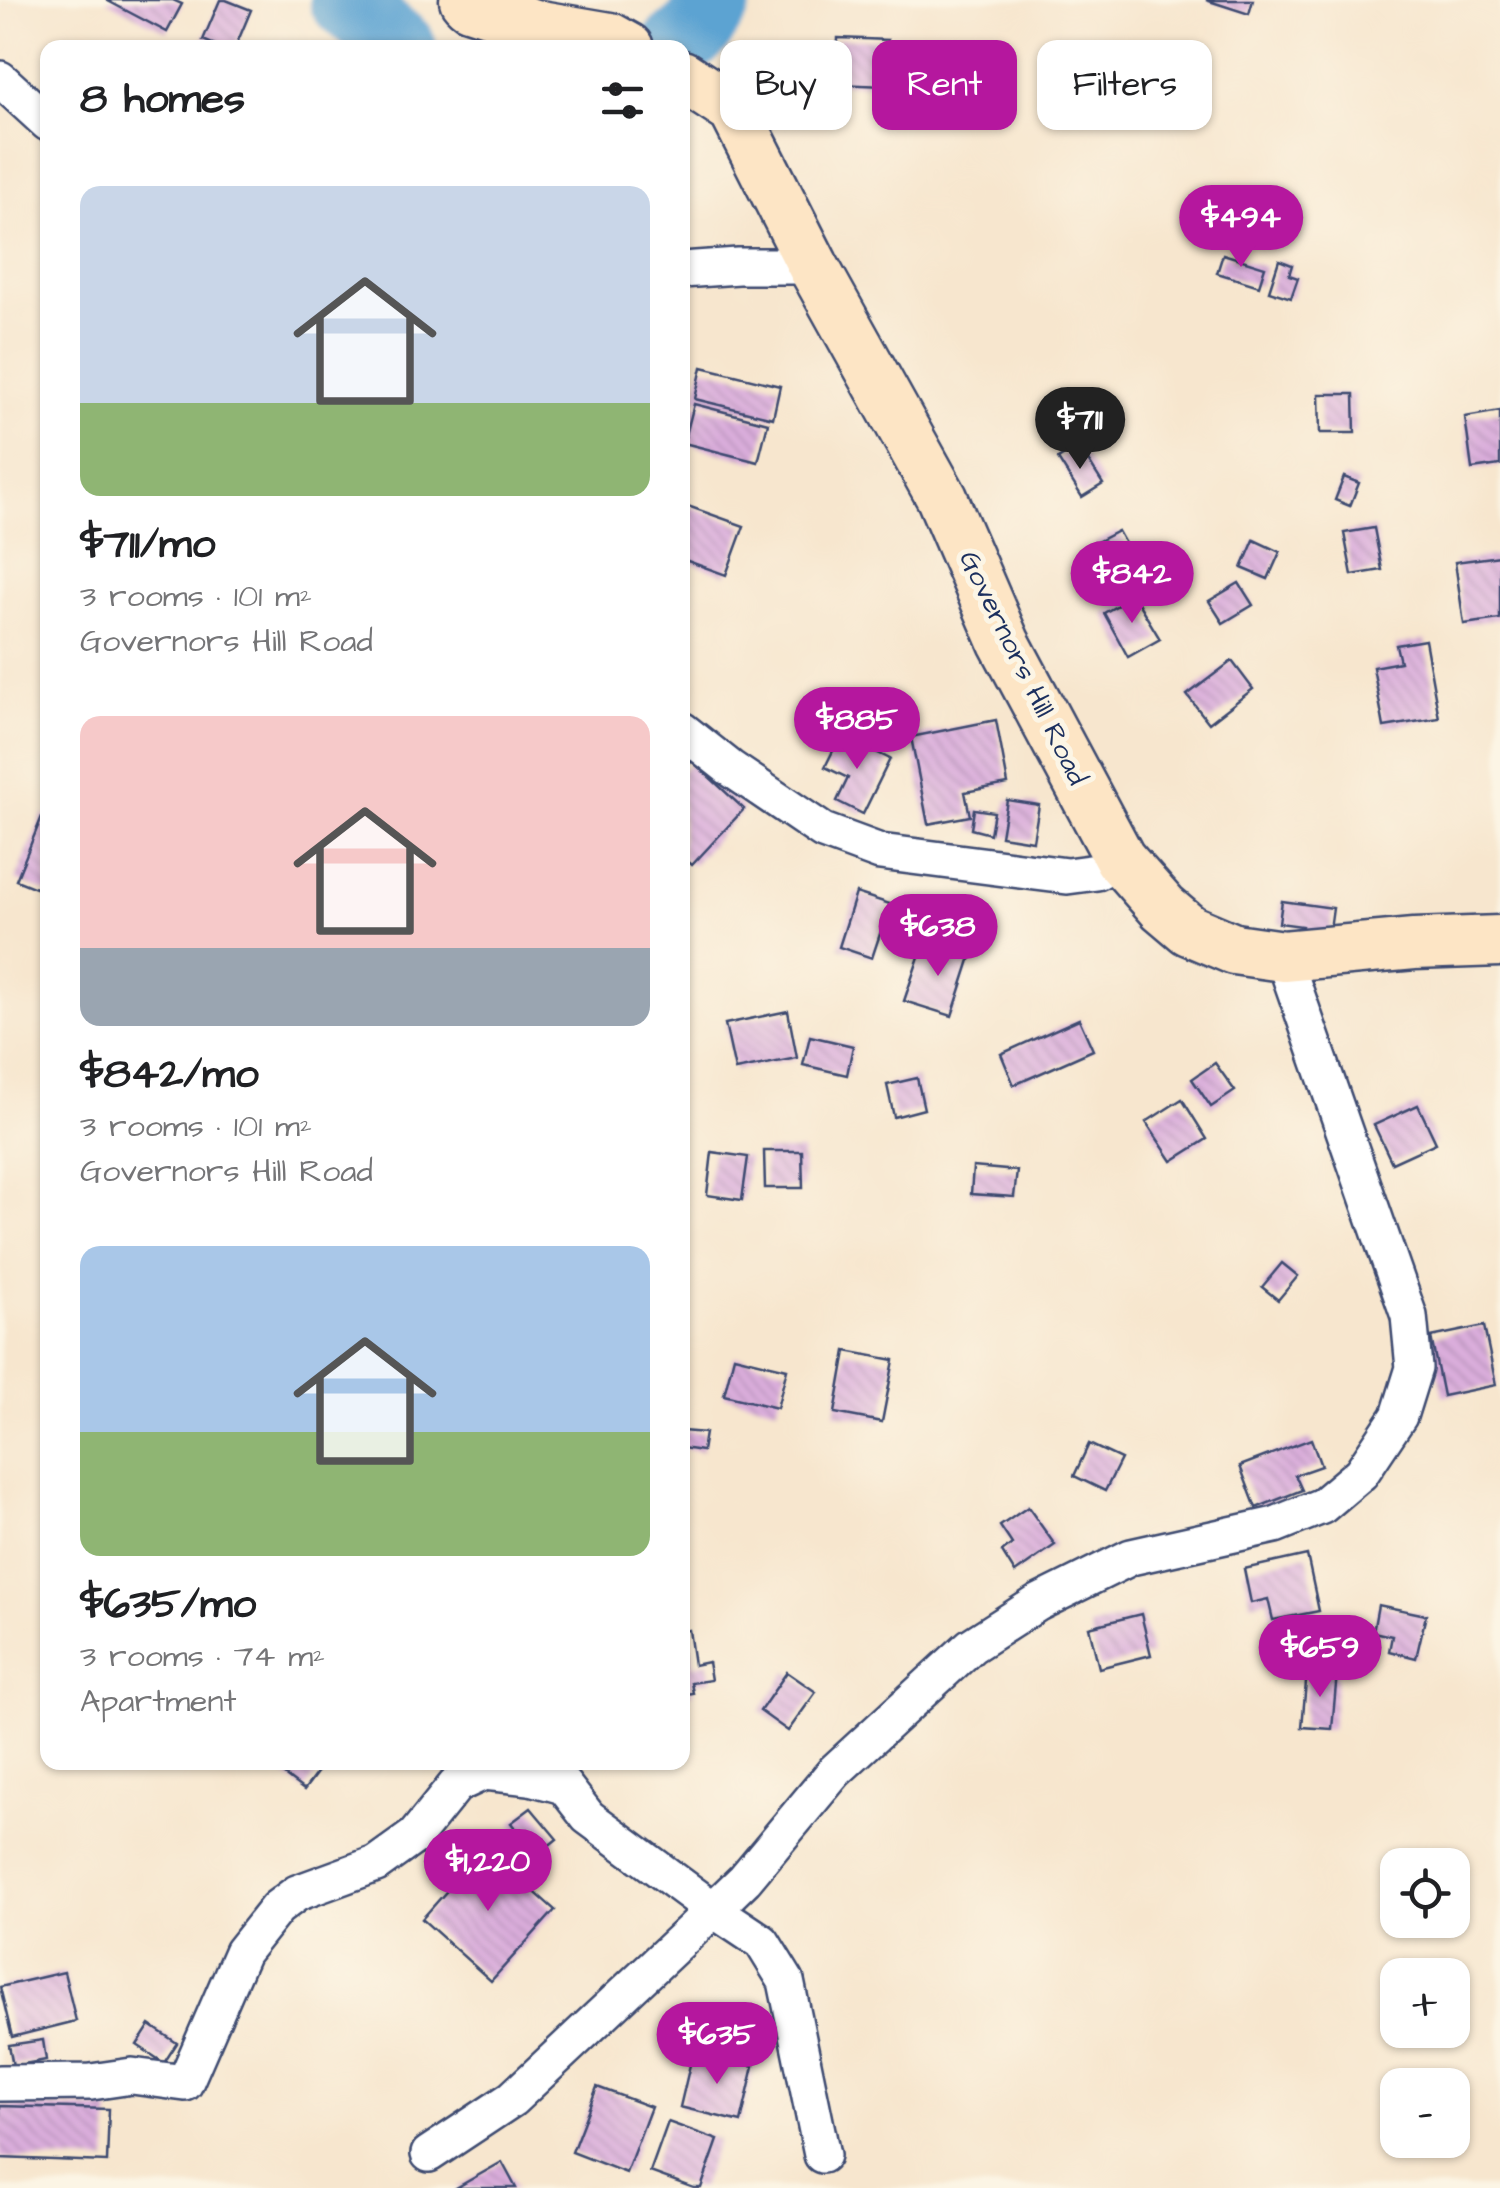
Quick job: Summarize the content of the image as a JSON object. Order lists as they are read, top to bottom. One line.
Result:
{"streets":{"street":["Governors Hill Road"]},"page":{"chip":["Buy","Rent","Filters"],"heading":"8 homes","list":[{"name":"$711/mo","note":"3 rooms · 101 m² · Governors Hill Road"},{"name":"$842/mo","note":"3 rooms · 101 m² · Governors Hill Road"},{"name":"$635/mo","note":"3 rooms · 74 m² · Apartment"}],"price":["$494","$711","$842","$885","$638","$659","$1,220","$635"],"map_buttons":["+","−"]}}
